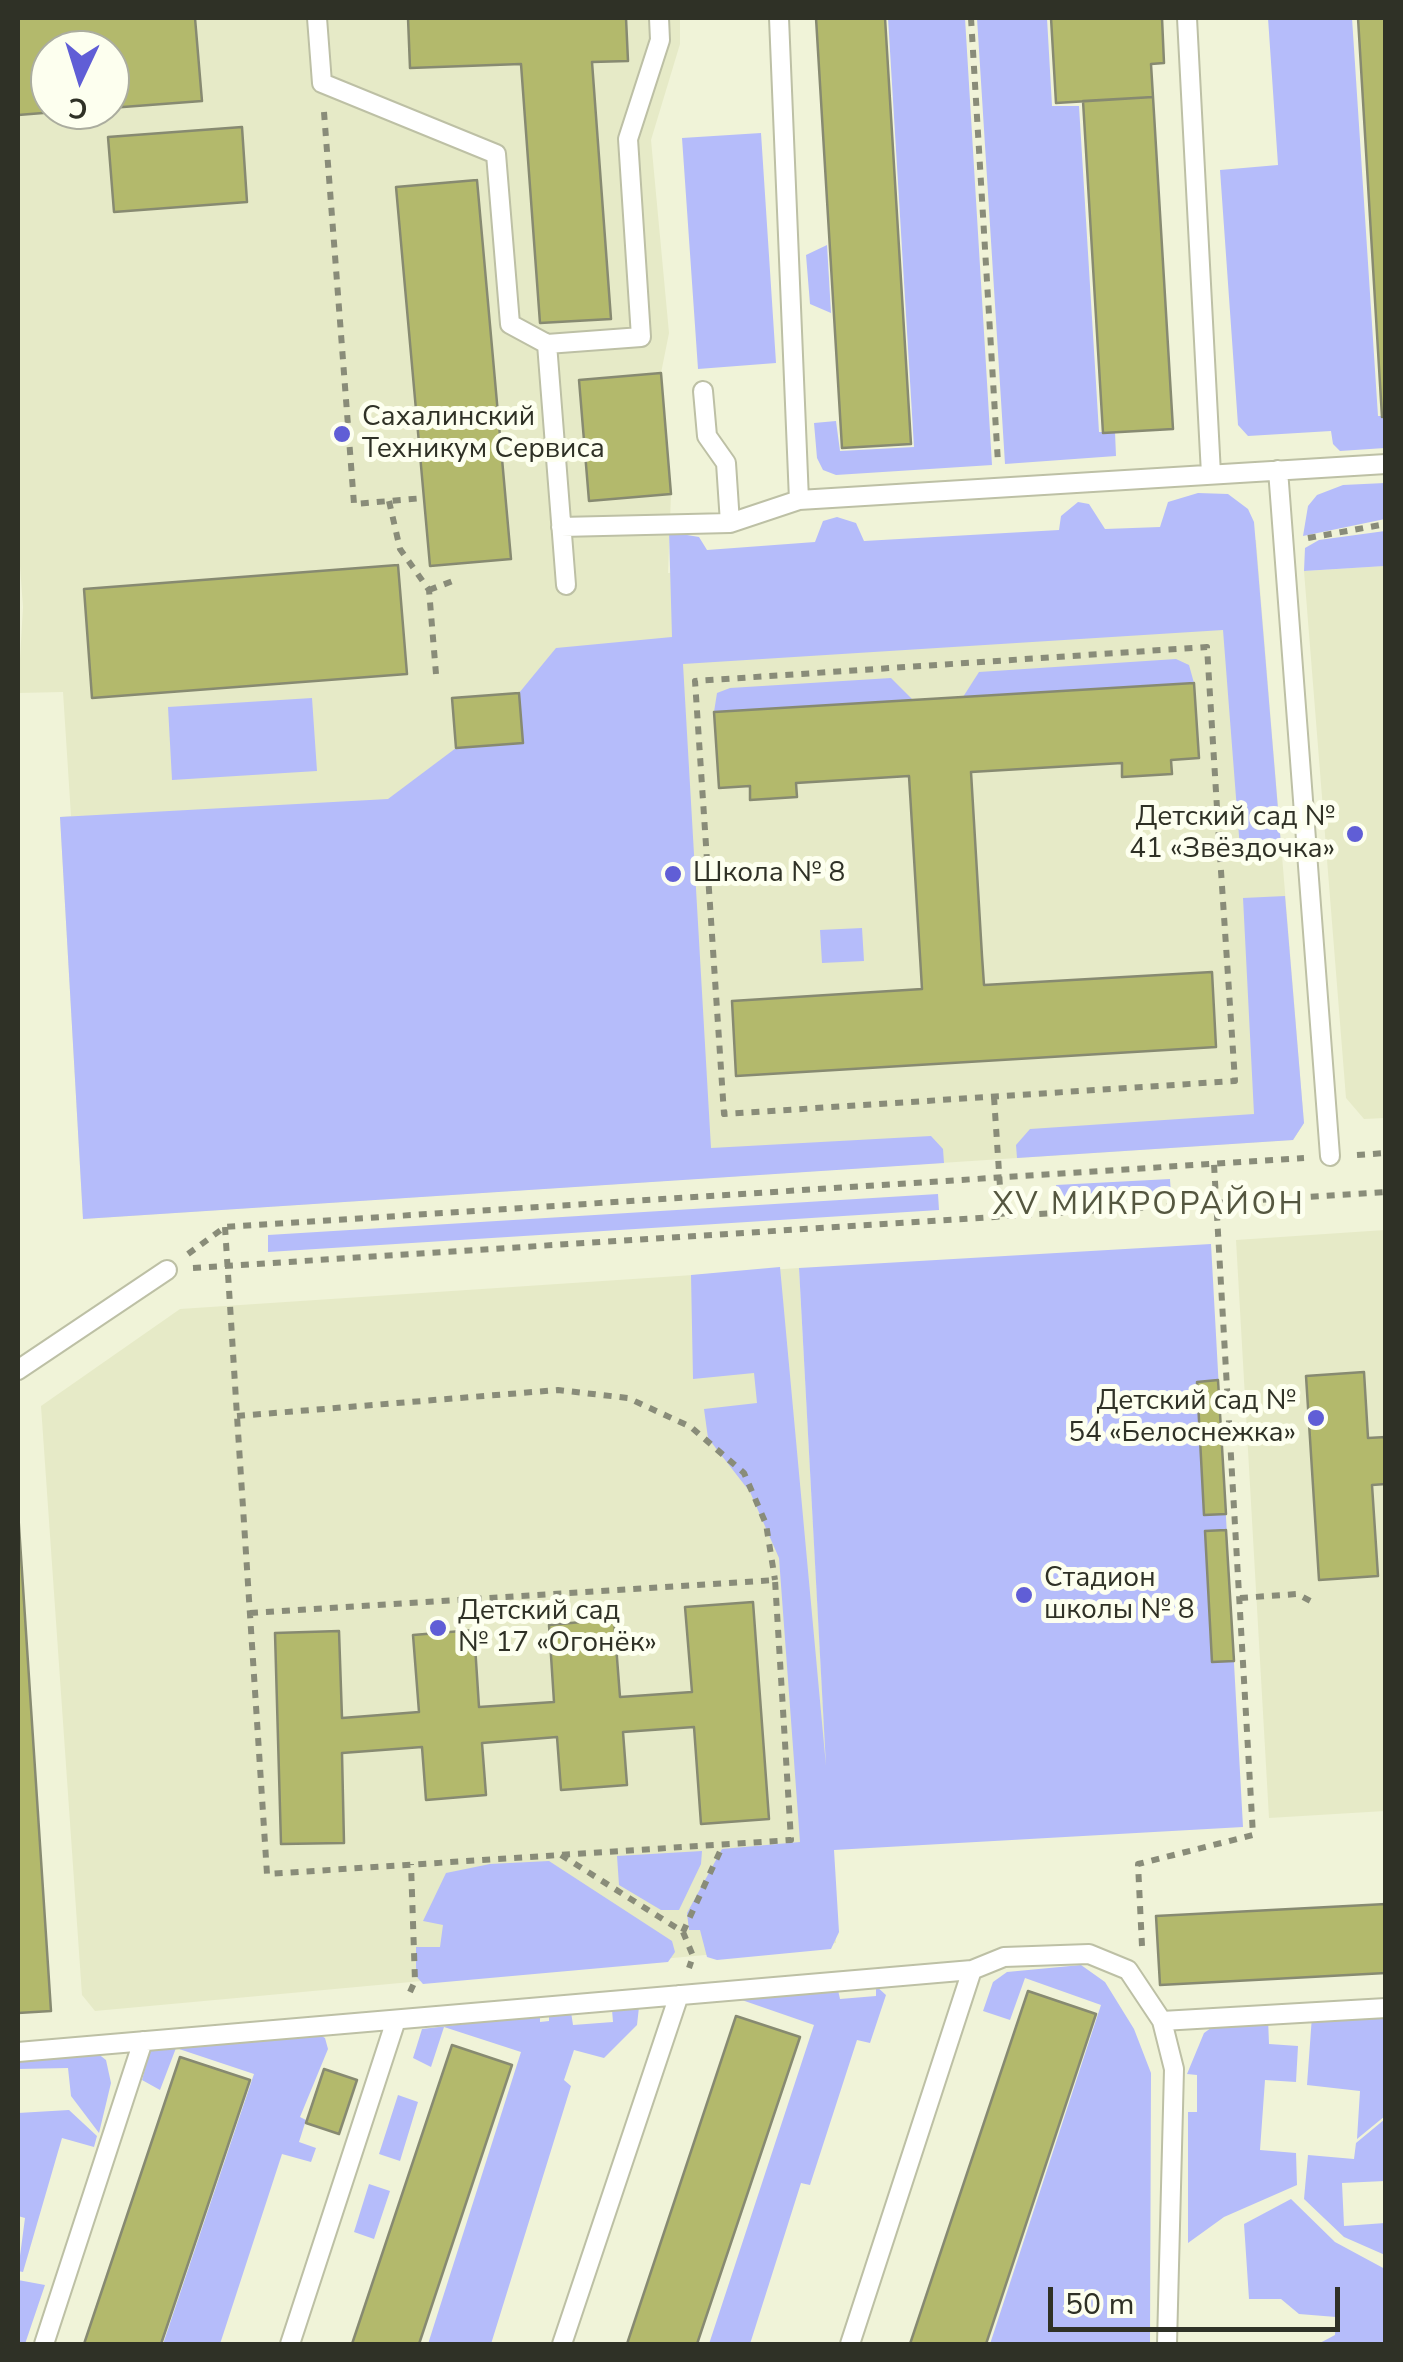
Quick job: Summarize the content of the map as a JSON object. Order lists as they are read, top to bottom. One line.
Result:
{"districts":["XV МИКРОРАЙОН"],"places":["Сахалинский Техникум Сервиса","Детский сад № 41 «Звёздочка»","Школа № 8","Детский сад № 54 «Белоснежка»","Стадион школы № 8","Детский сад № 17 «Огонёк»"],"scale_bar":"50 m","north":"bottom"}
